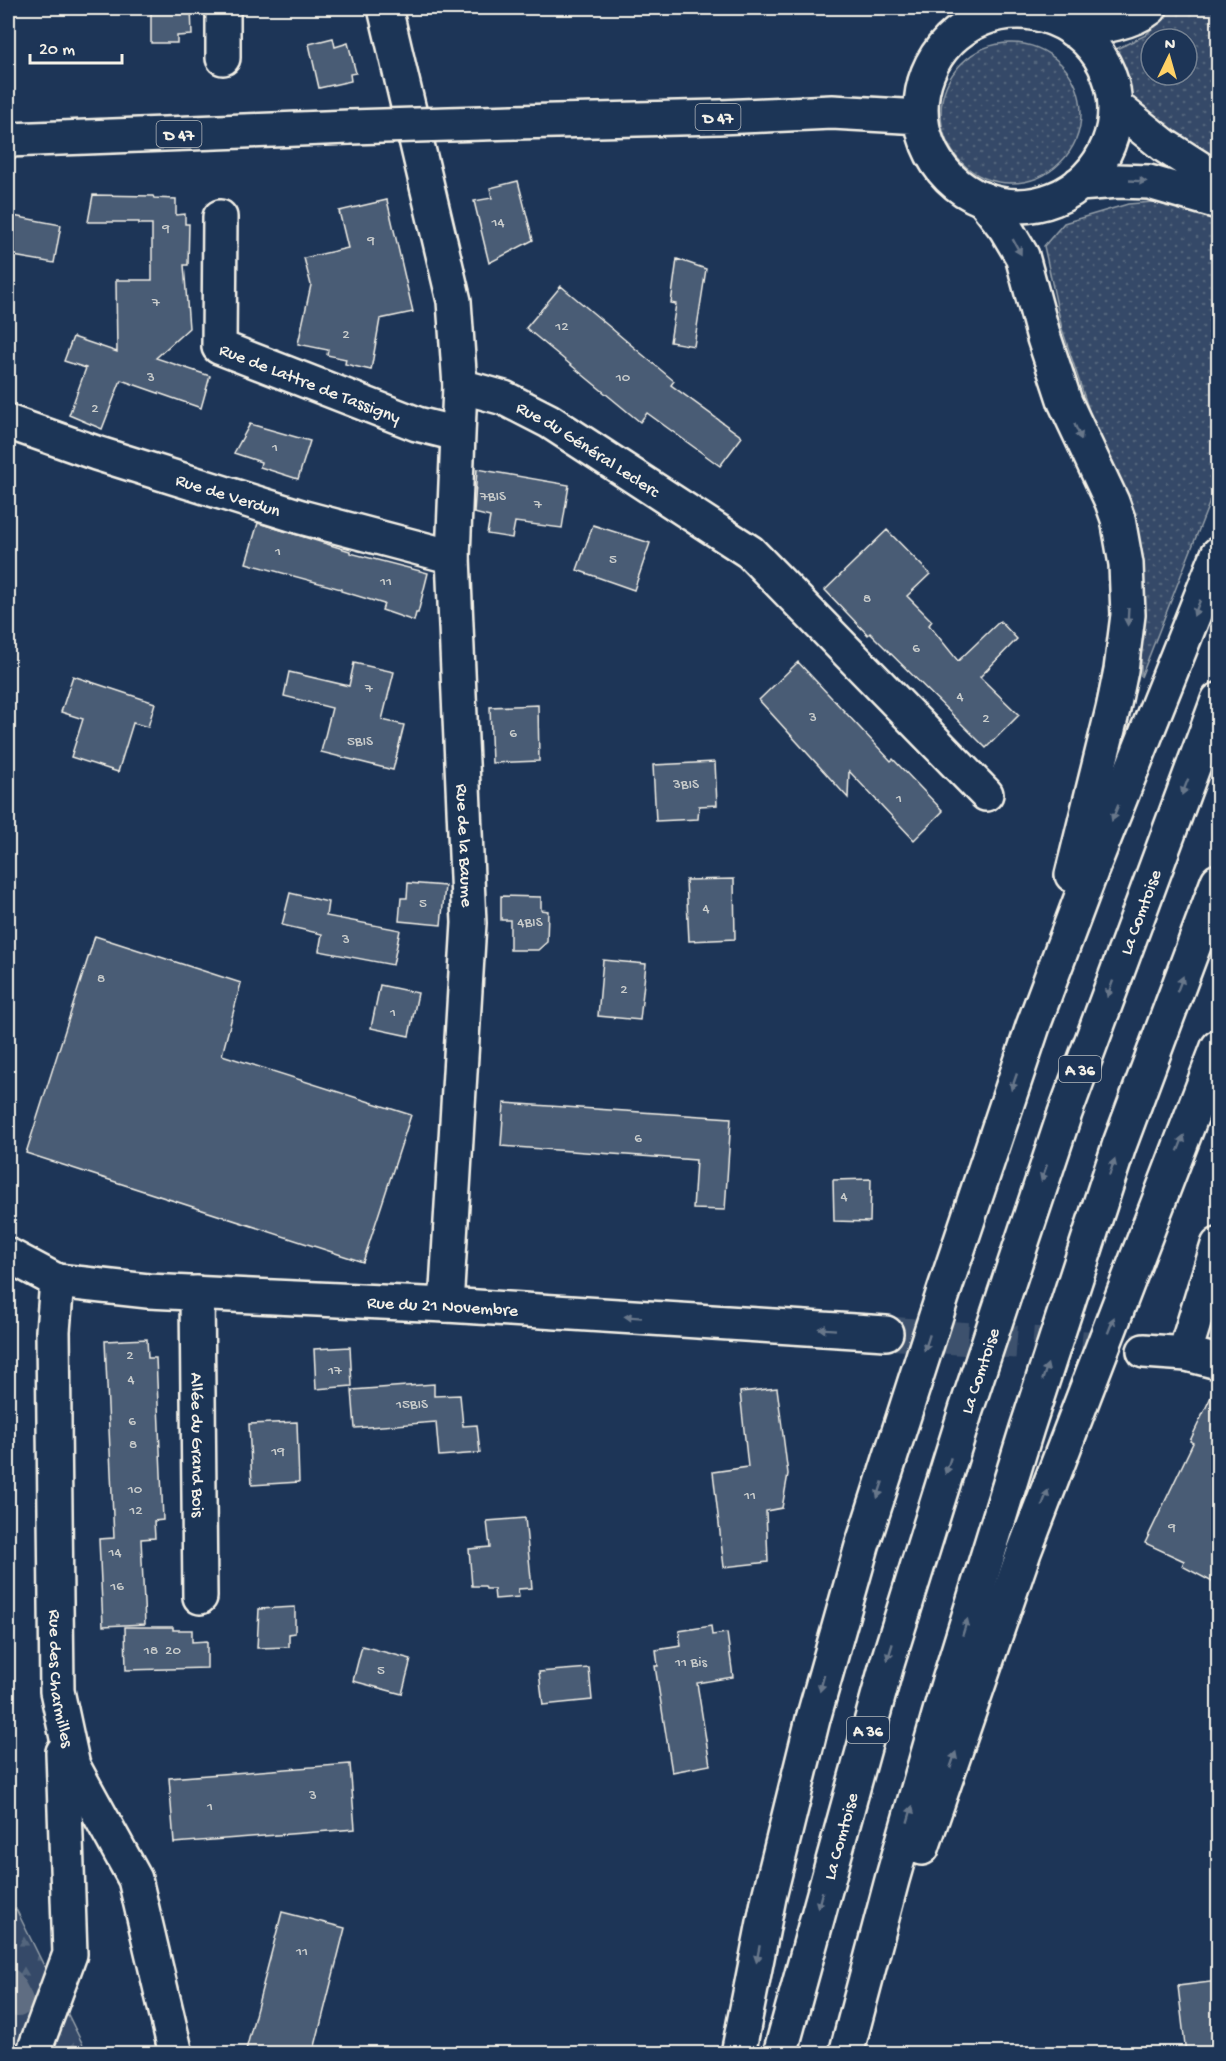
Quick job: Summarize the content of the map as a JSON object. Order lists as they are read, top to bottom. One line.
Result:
{"streets":{"main road":["D 47","Rue de Lattre de Tassigny","Rue du Général Leclerc","Rue de Verdun","Rue de la Baume","La Comtoise","A 36","Rue du 21 Novembre","Allée du Grand Bois","Rue des Charmilles"]},"crossings":[["Rue de Lattre de Tassigny","Rue de la Baume"],["Rue du Général Leclerc","Rue de la Baume"],["Rue de Verdun","Rue de la Baume"],["Rue de la Baume","Rue du 21 Novembre"],["Rue du 21 Novembre","Allée du Grand Bois"],["Rue du 21 Novembre","Rue des Charmilles"]],"one_way":["Rue du 21 Novembre"],"house_numbers":["14","9","9","7","12","2","3","10","2","1","7BIS","7","1","5","11","8","6","7","4","3","2","6","5BIS","3BIS","1","5","4","4BIS","3","8","2","1","6","4","2","17","4","15BIS","6","8","19","10","11","12","9","14","16","18","20","11 Bis","5","3","1","11"],"scale_bar":"20 m","north":"top"}
